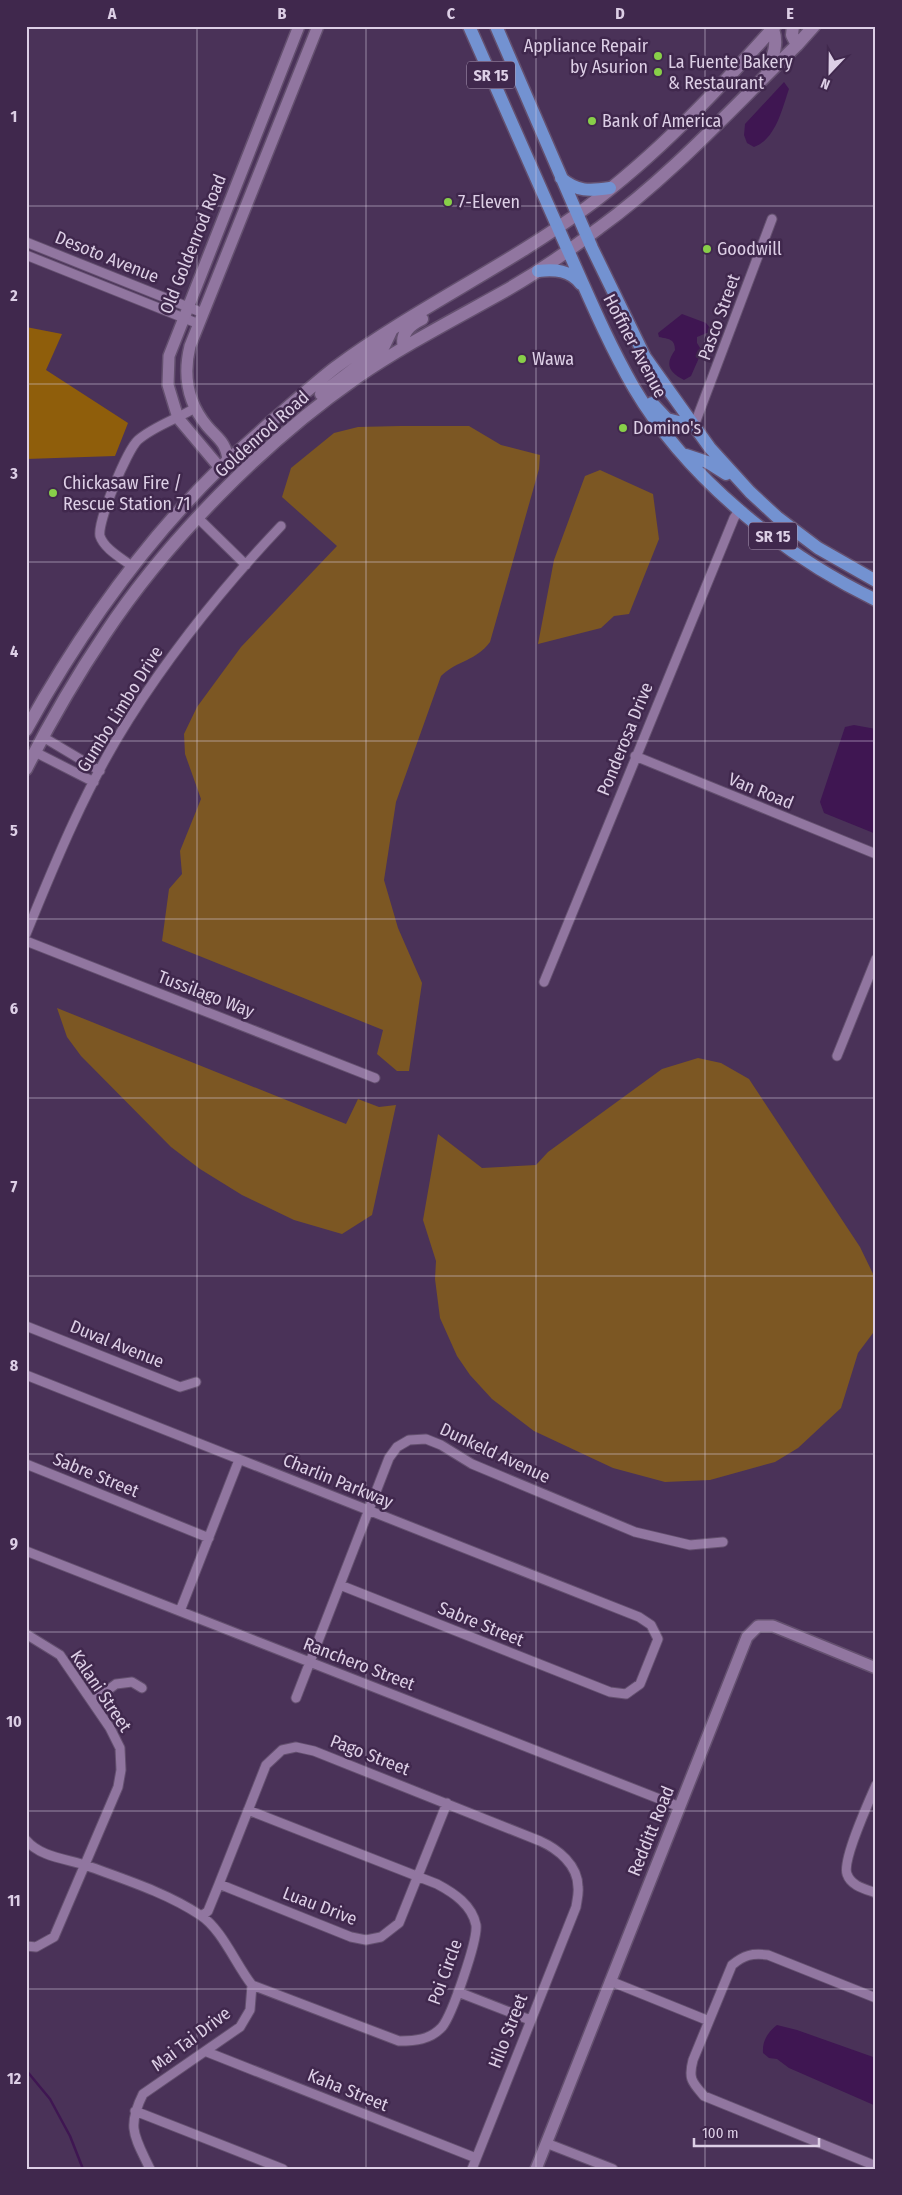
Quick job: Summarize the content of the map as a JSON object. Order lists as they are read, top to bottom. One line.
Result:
{"streets":{"main road":["SR 15","Hoffner Avenue","Goldenrod Road"],"street":["Old Goldenrod Road","Desoto Avenue","Pasco Street","Gumbo Limbo Drive","Ponderosa Drive","Van Road","Tussilago Way","Duval Avenue","Dunkeld Avenue","Sabre Street","Charlin Parkway","Ranchero Street","Kalani Street","Pago Street","Redditt Road","Luau Drive","Poi Circle","Hilo Street","Mai Tai Drive","Kaha Street"]},"crossings":[["Old Goldenrod Road","Desoto Avenue"],["Old Goldenrod Road","Goldenrod Road"],["Pasco Street","Hoffner Avenue"],["Hoffner Avenue","Goldenrod Road"],["Hoffner Avenue","Ponderosa Drive"],["Ponderosa Drive","Van Road"],["Dunkeld Avenue","Sabre Street"],["Dunkeld Avenue","Charlin Parkway"],["Dunkeld Avenue","Ranchero Street"],["Sabre Street","Charlin Parkway"],["Ranchero Street","Redditt Road"],["Pago Street","Luau Drive"],["Pago Street","Poi Circle"],["Pago Street","Hilo Street"],["Luau Drive","Poi Circle"],["Poi Circle","Mai Tai Drive"],["Hilo Street","Kaha Street"],["Mai Tai Drive","Kaha Street"]],"places":["Appliance Repair by Asurion","La Fuente Bakery & Restaurant","Bank of America","7-Eleven","Goodwill","Wawa","Domino's","Chickasaw Fire / Rescue Station 71"],"scale_bar":"100 m","north":"bottom","grid":{"columns":["A","B","C","D","E"],"rows":["1","2","3","4","5","6","7","8","9","10","11","12"]}}
